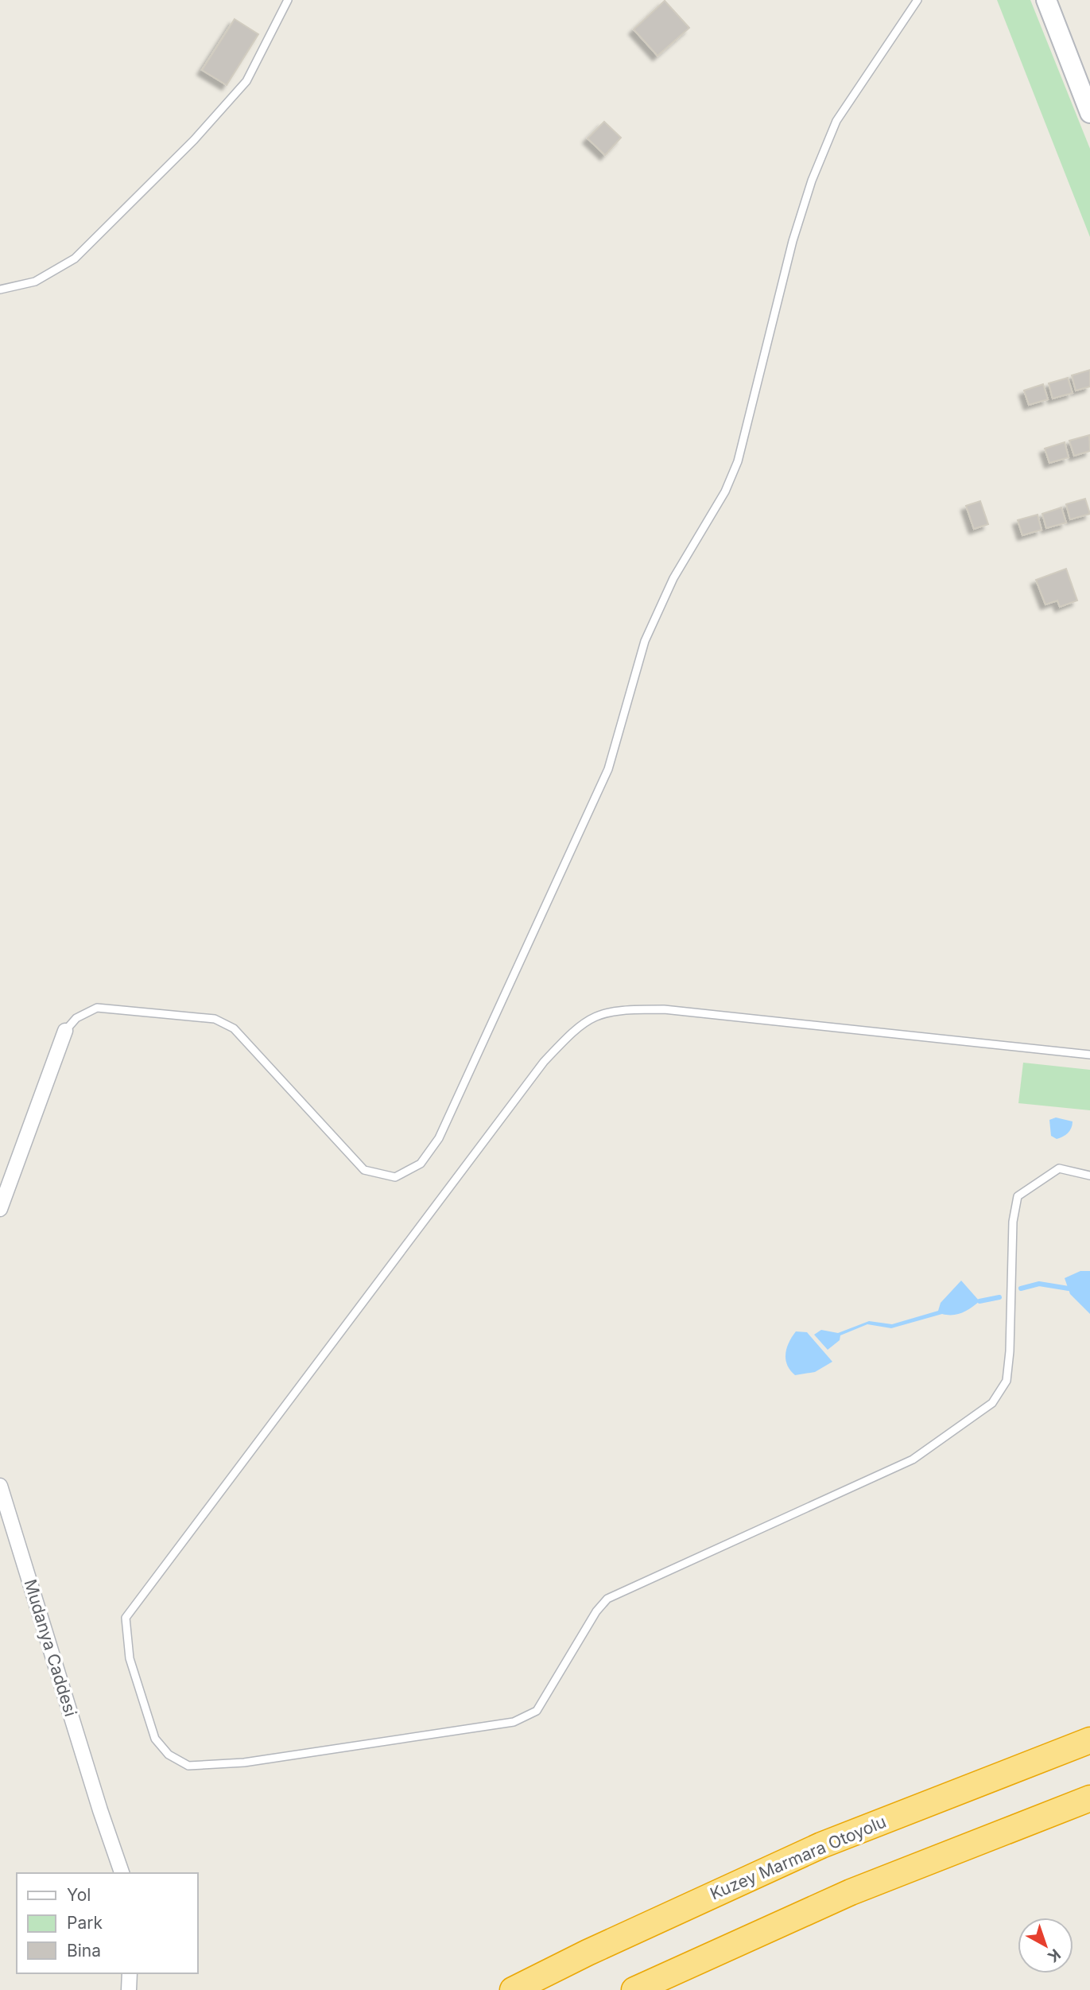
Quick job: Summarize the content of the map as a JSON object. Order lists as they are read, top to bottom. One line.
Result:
{"streets":{"highway":["Kuzey Marmara Otoyolu"],"street":["Mudanya Caddesi"]},"legend":["Yol","Park","Bina"],"north":"bottom right"}
